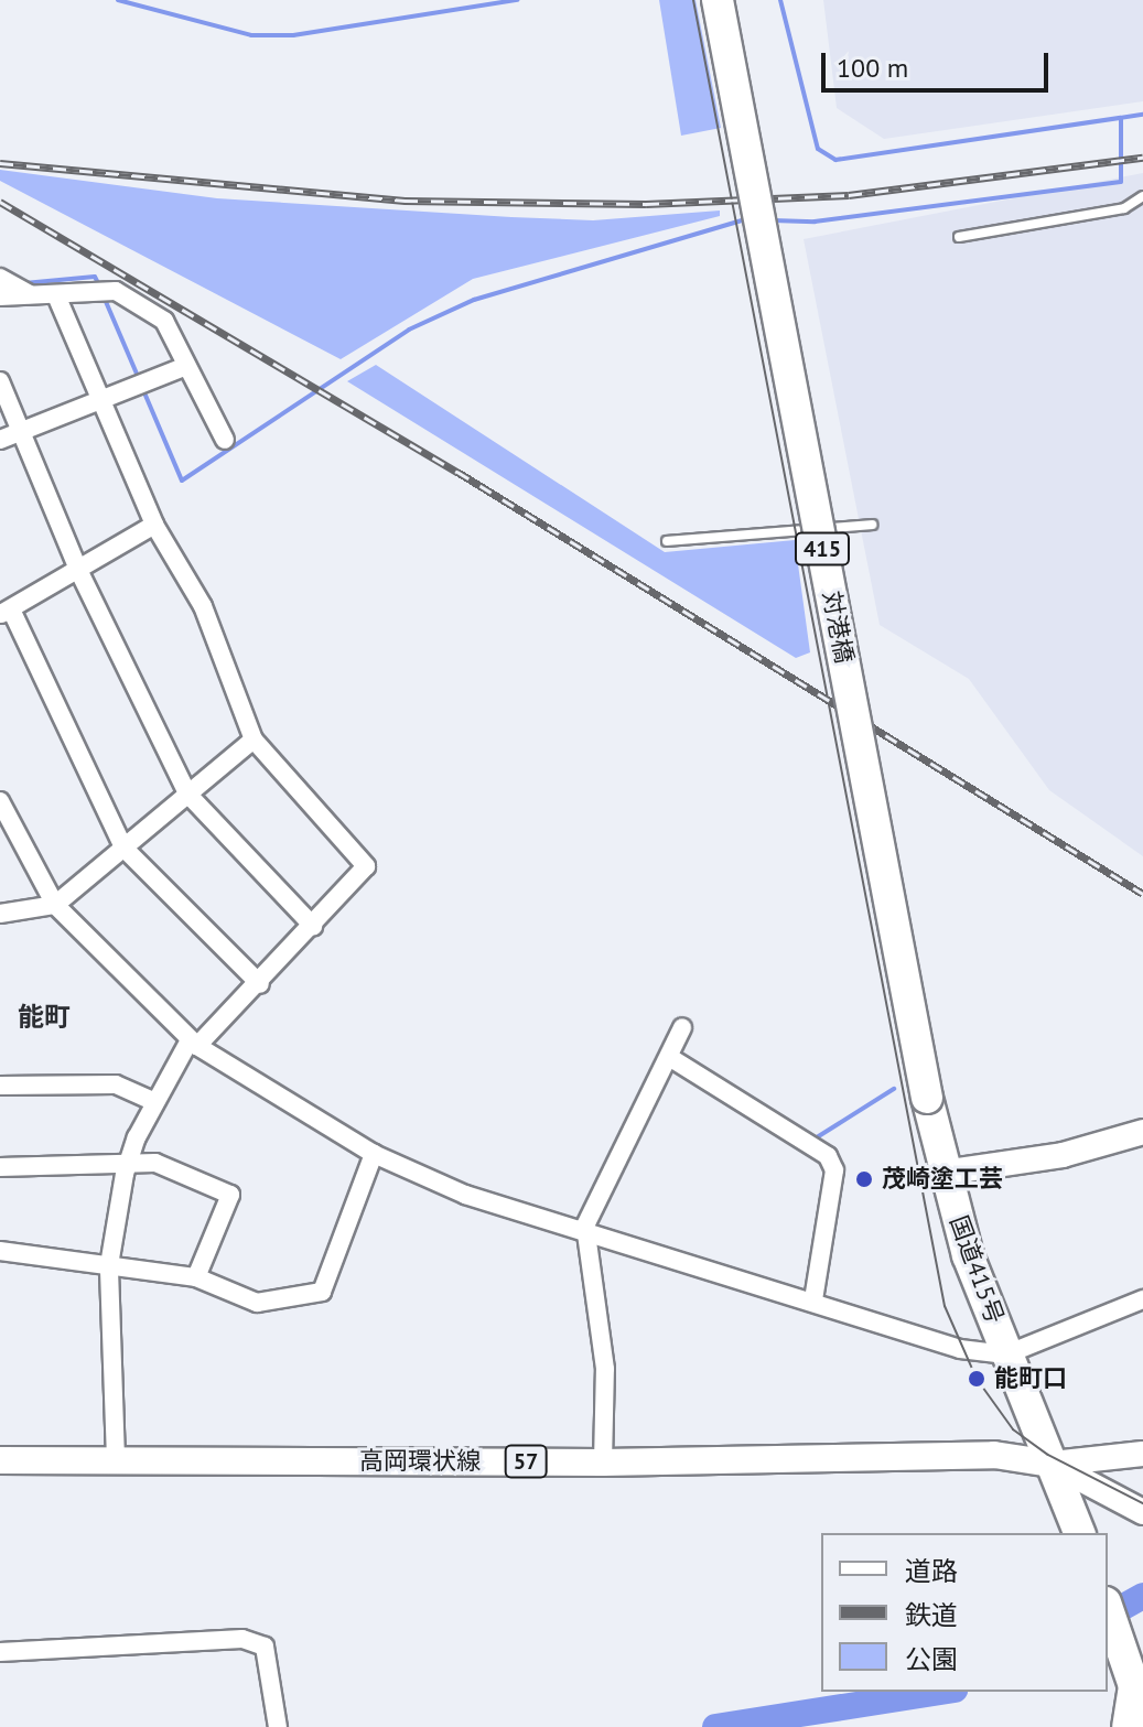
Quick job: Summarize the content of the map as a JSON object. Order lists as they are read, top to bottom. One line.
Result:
{"streets":{"highway":["415","対港橋","国道415号"],"main road":["高岡環状線","57"]},"crossings":[["対港橋","国道415号"],["国道415号","高岡環状線"]],"districts":["能町"],"places":["茂崎塗工芸","能町口"],"legend":["道路","鉄道","公園"],"scale_bar":"100 m"}
